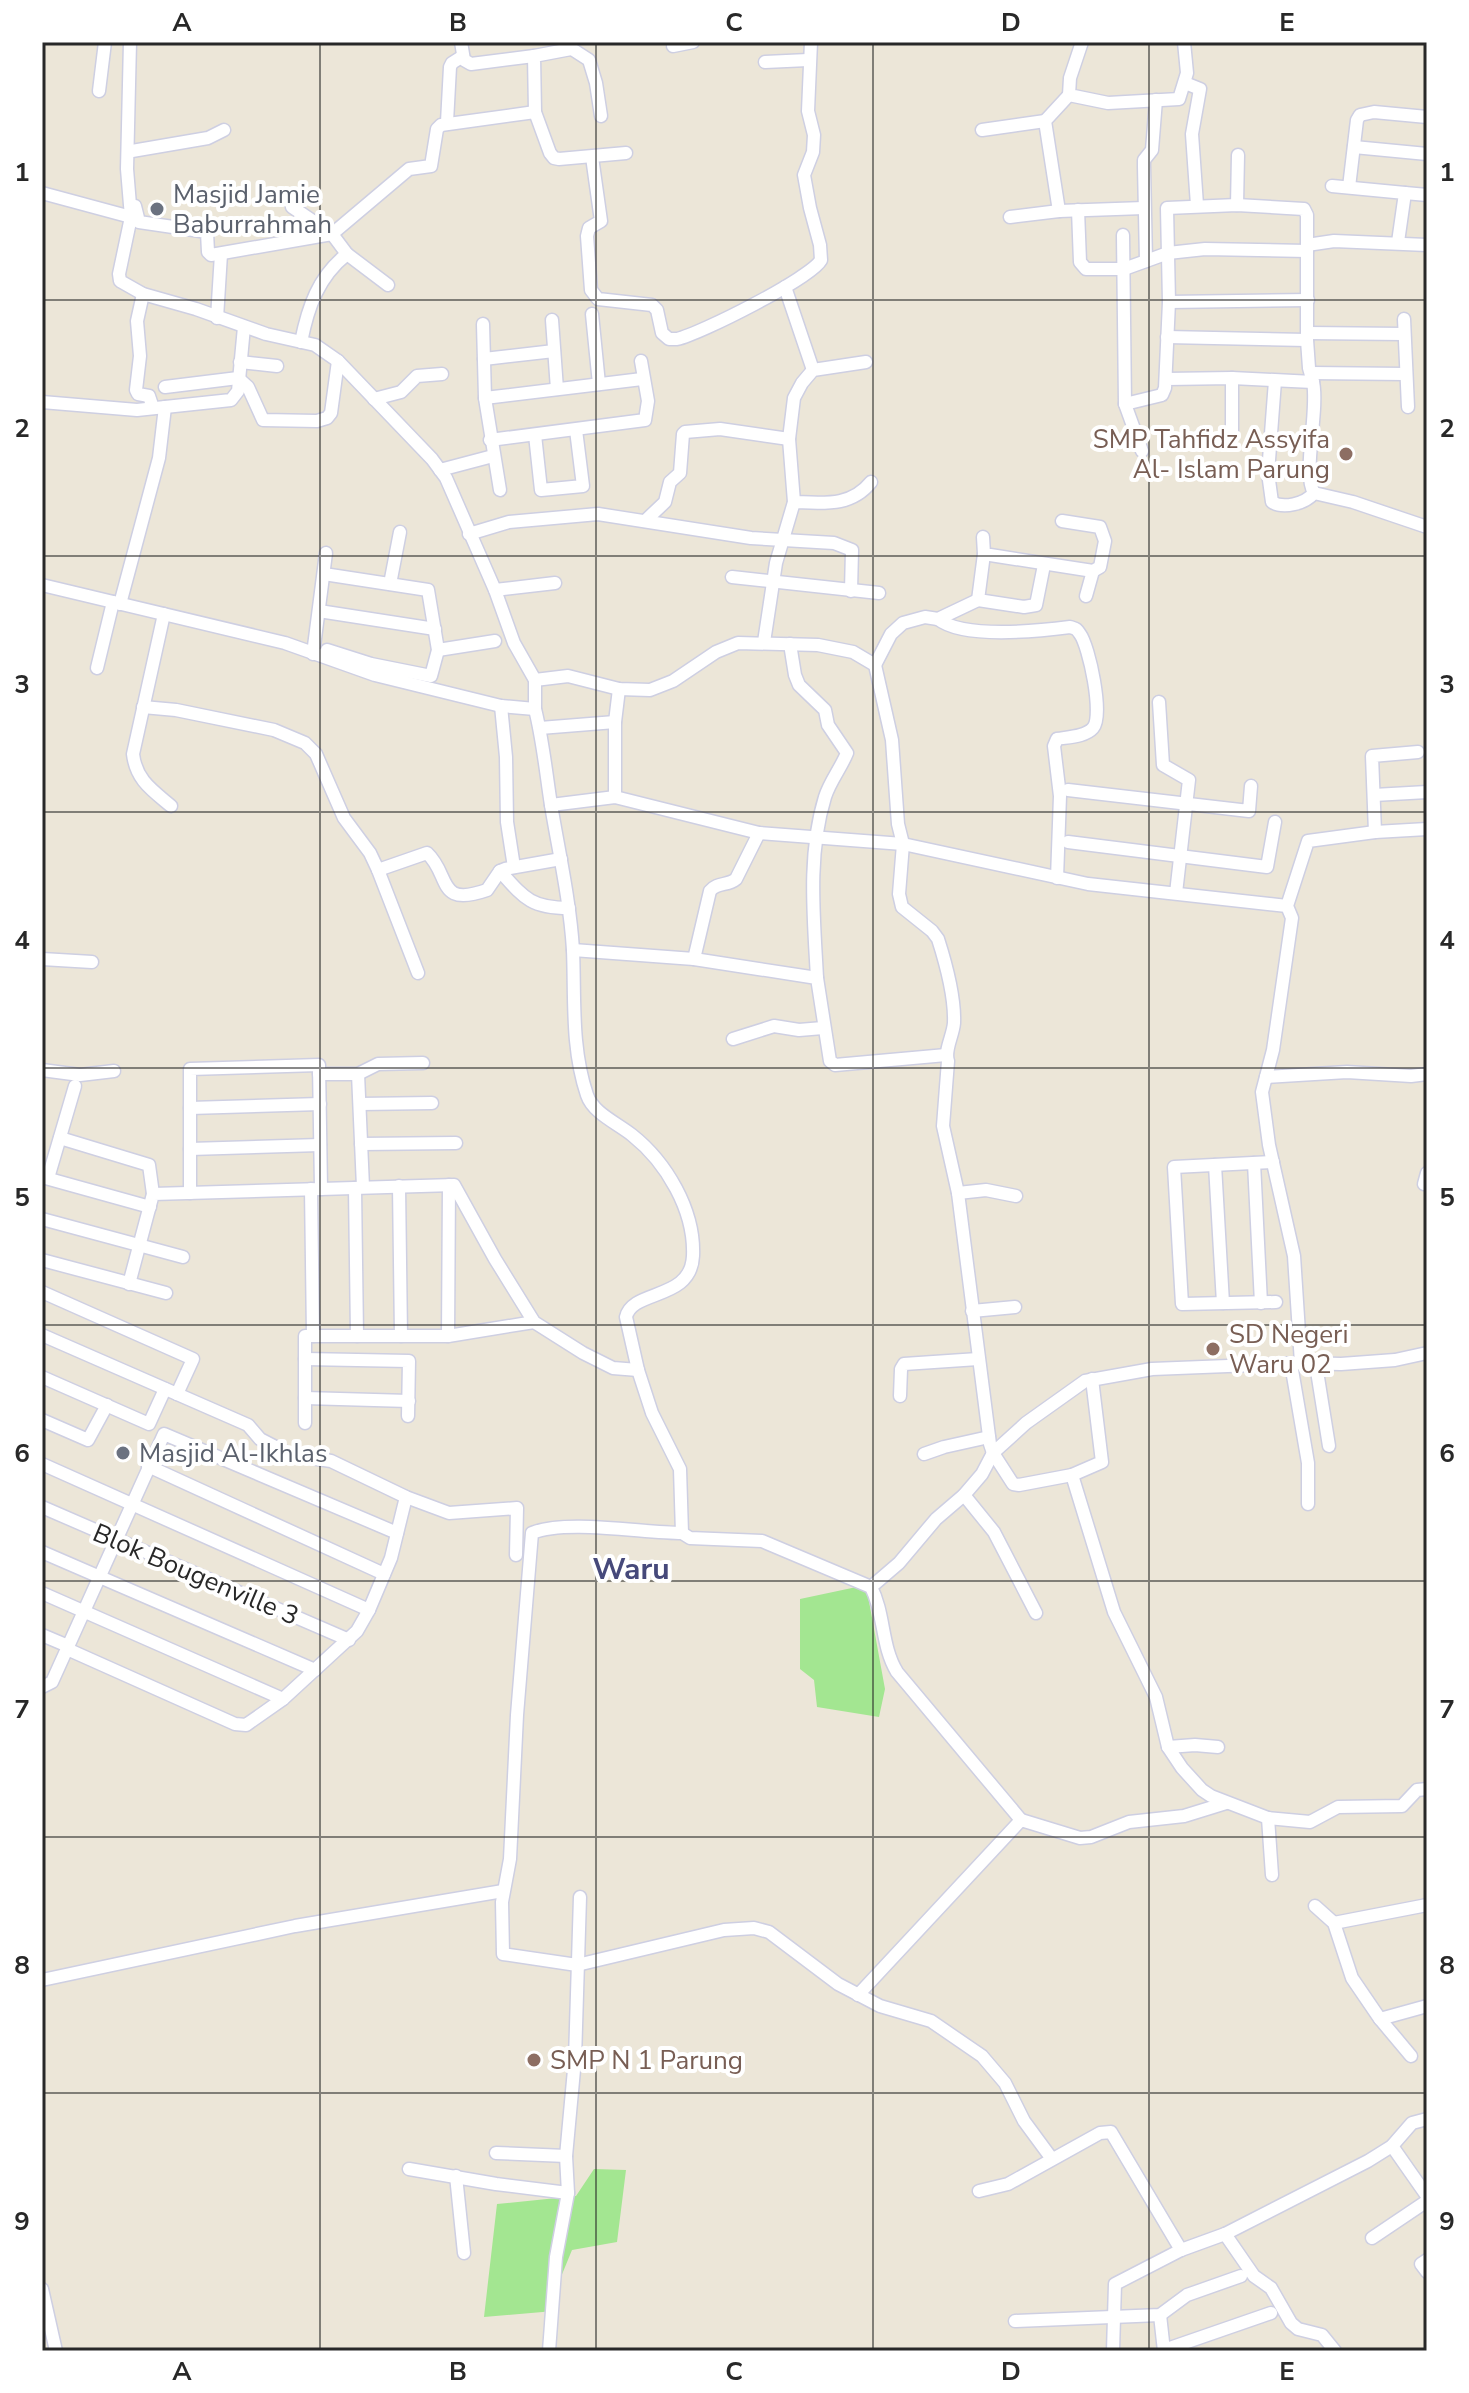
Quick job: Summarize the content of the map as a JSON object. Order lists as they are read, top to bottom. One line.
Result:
{"streets":{"street":["Blok Bougenville 3"]},"districts":["Waru"],"places":["Masjid Jamie Baburrahmah","SMP Tahfidz Assyifa Al- Islam Parung","SD Negeri Waru 02","Masjid Al-Ikhlas","SMP N 1 Parung"],"grid":{"columns":["A","B","C","D","E"],"rows":["1","2","3","4","5","6","7","8","9"]}}
